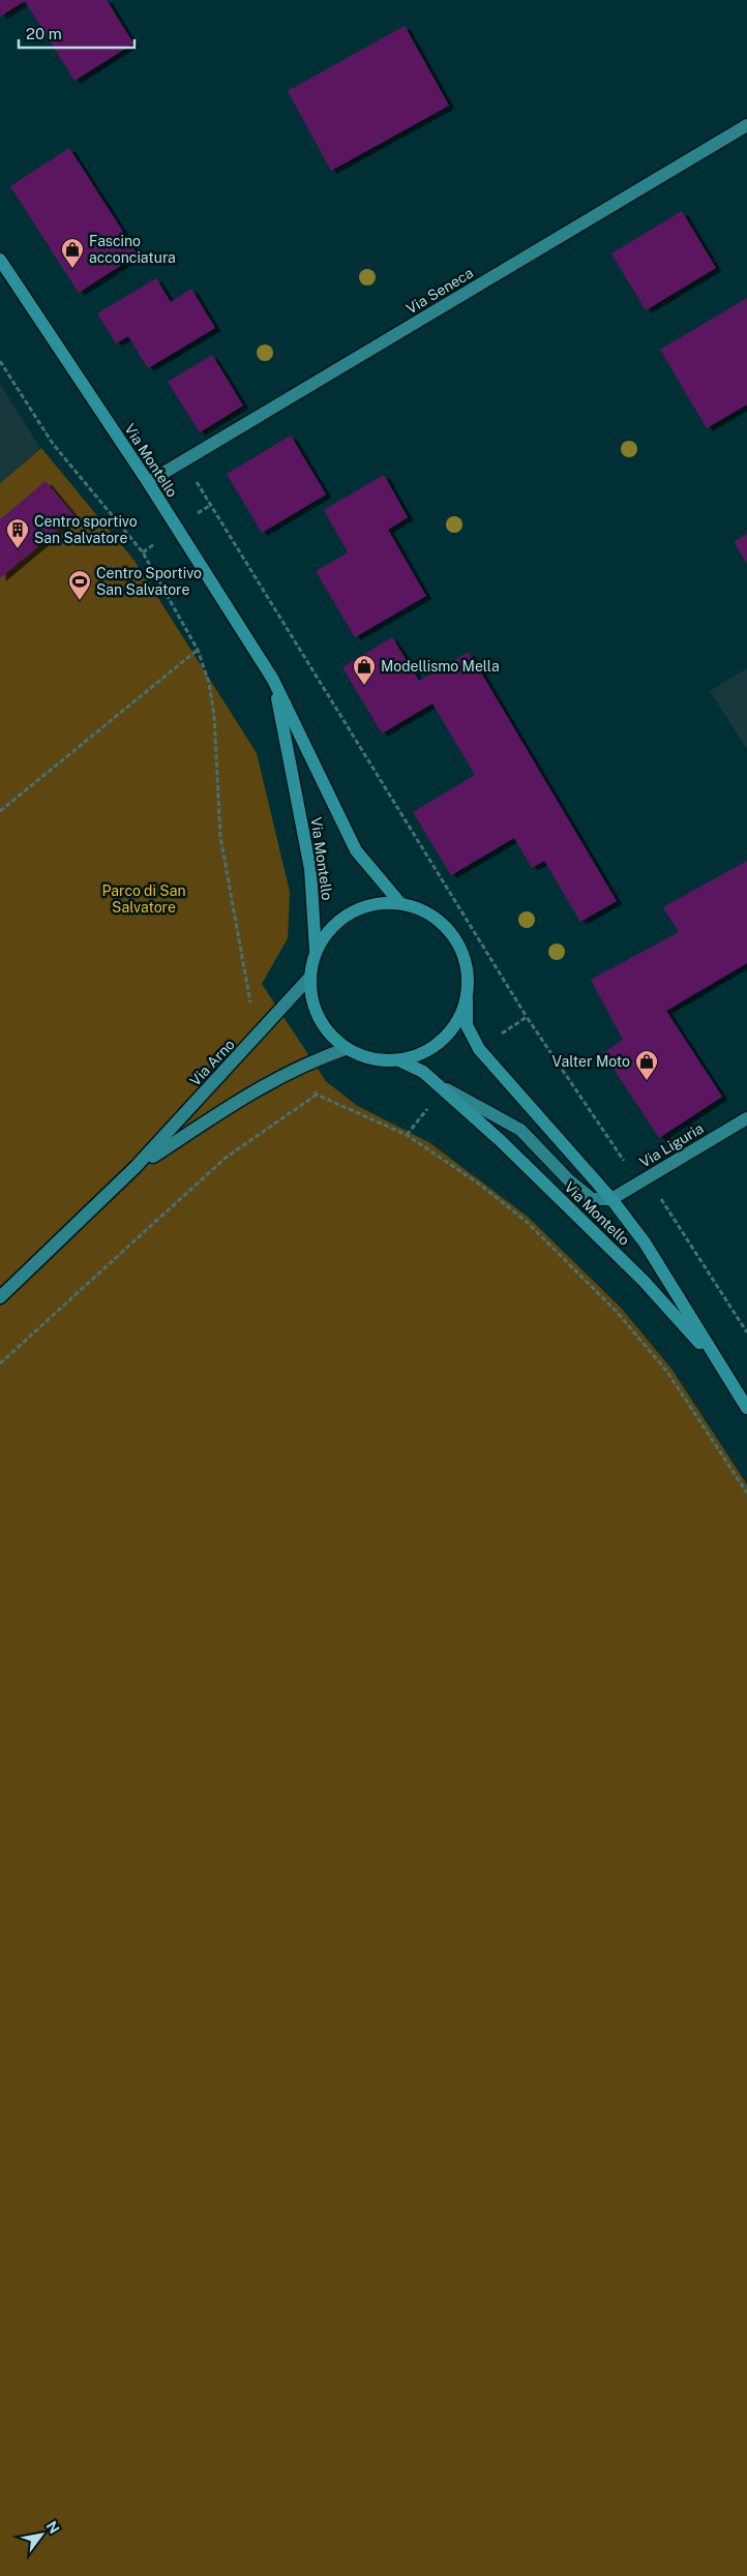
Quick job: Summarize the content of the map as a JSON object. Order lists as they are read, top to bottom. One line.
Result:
{"streets":{"street":["Via Seneca","Via Montello","Via Arno","Via Liguria"]},"crossings":[["Via Seneca","Via Montello"],["Via Montello","Via Arno"],["Via Montello","Via Liguria"]],"parks":["Parco di San Salvatore"],"places":{"shop":["Fascino acconciatura","Modellismo Mella","Valter Moto"],"building":["Centro sportivo San Salvatore"],"sports":["Centro Sportivo San Salvatore"]},"scale_bar":"20 m","north":"top right"}
